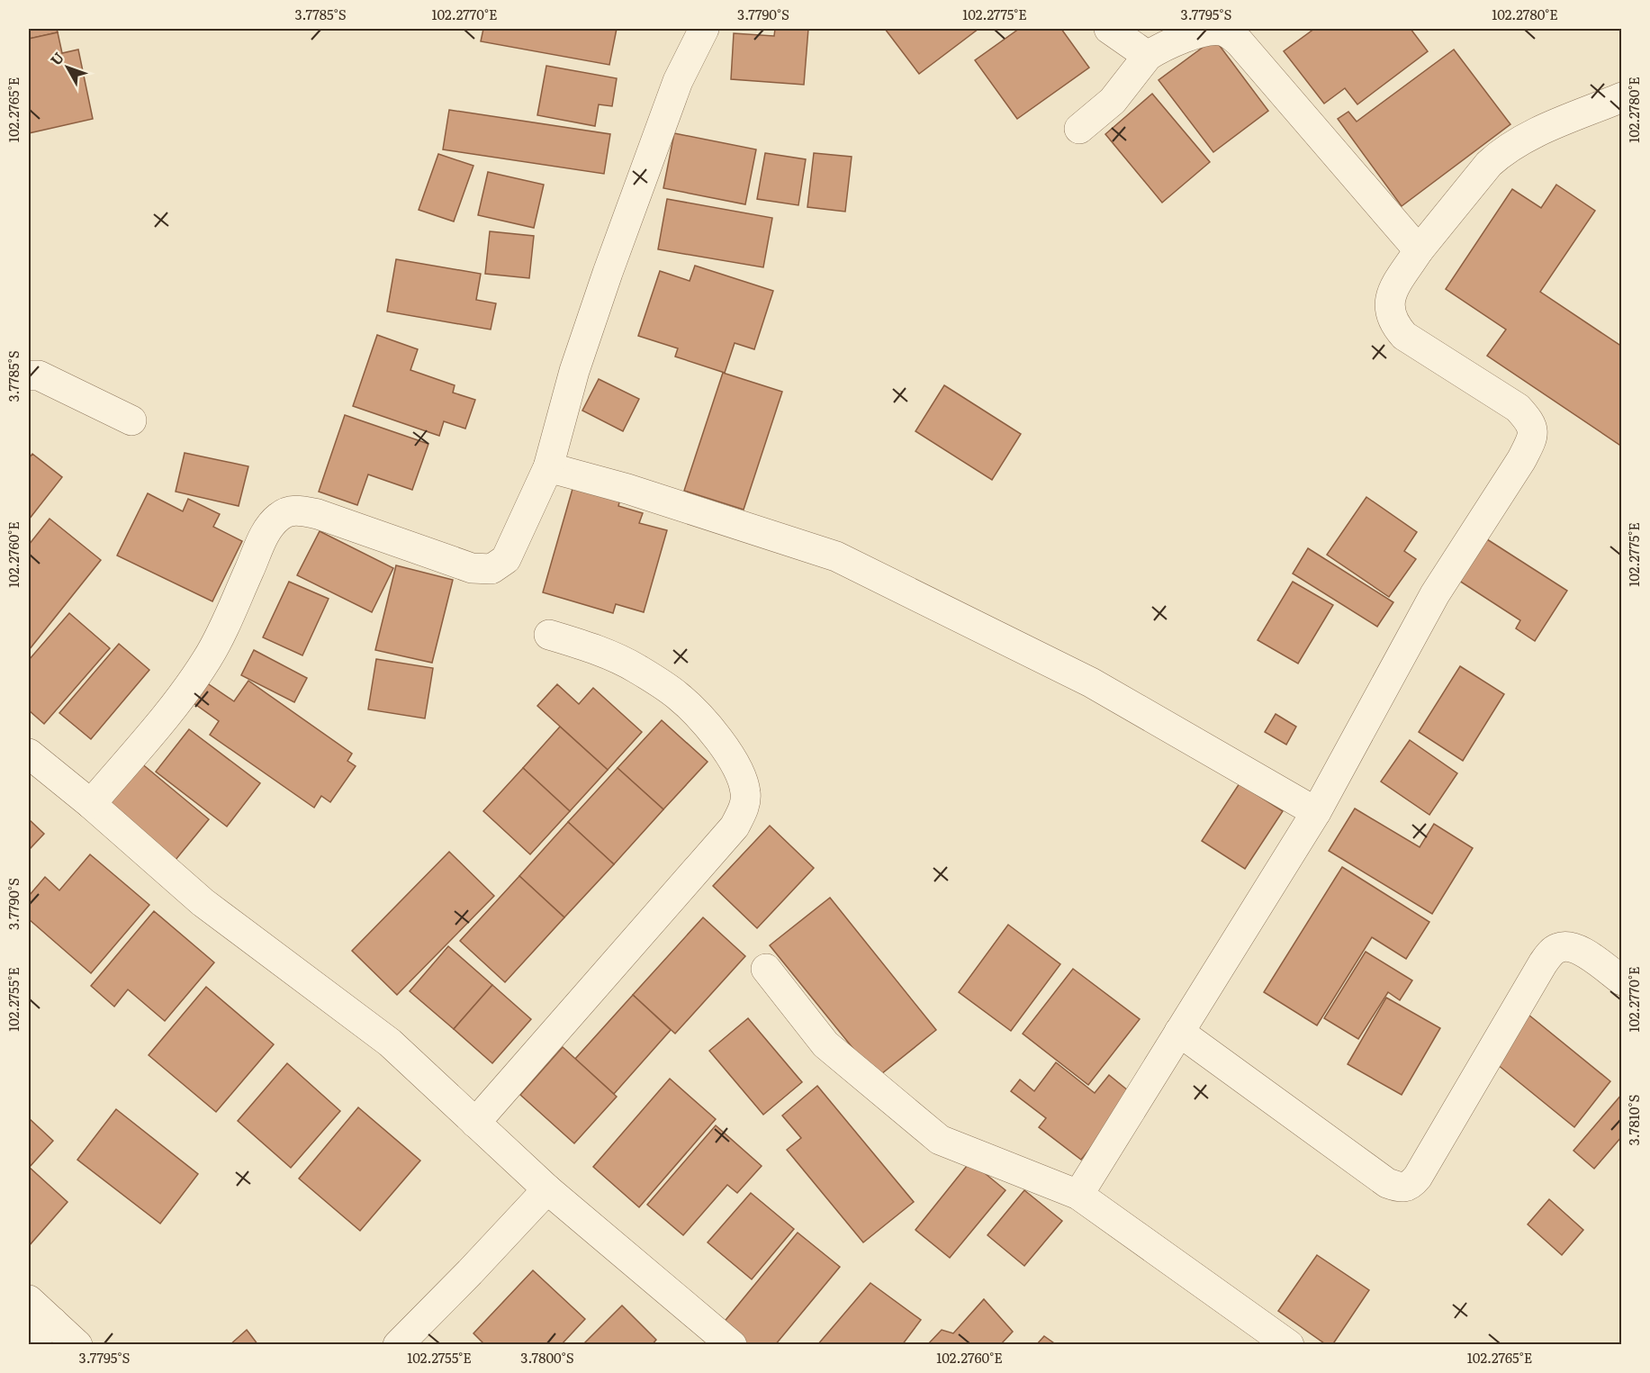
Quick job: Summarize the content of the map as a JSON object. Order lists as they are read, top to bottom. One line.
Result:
{"north":"top left","coordinates":["3.7785°S","102.2770°E","3.7790°S","102.2775°E","3.7795°S","102.2780°E","102.2765°E","102.2760°E","102.2755°E","3.7810°S","3.7800°S"]}
